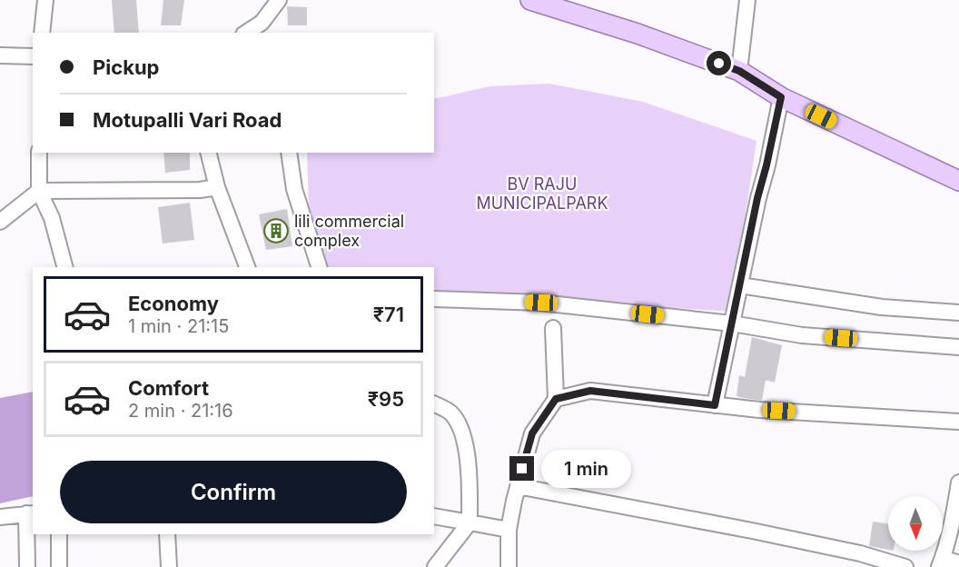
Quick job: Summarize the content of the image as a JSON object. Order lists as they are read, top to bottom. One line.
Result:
{"parks":["BV RAJU MUNICIPALPARK"],"places":{"building":["lili commercial complex"]},"north":"bottom","page":{"banner":["Pickup","Motupalli Vari Road"],"list":[{"name":"Economy","note":"1 min · 21:15","value":"₹71"},{"name":"Comfort","note":"2 min · 21:16","value":"₹95"}],"bubble":"1 min","buttons":"Confirm"}}
